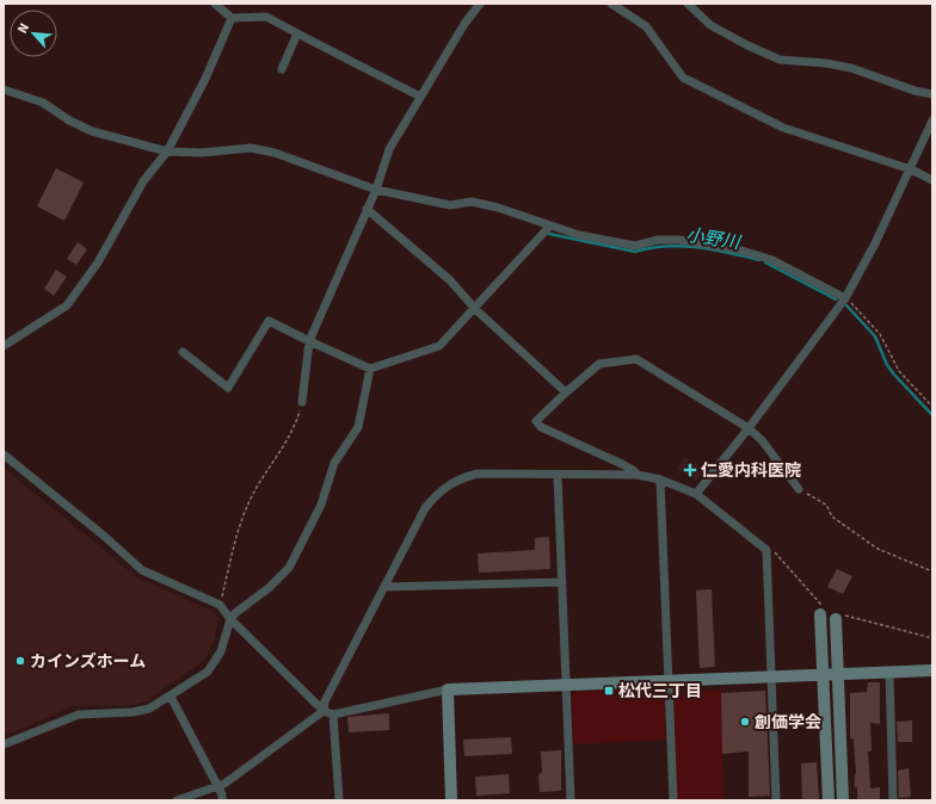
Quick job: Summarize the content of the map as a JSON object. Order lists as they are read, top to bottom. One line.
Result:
{"water":["小野川"],"places":{"health":["仁愛内科医院"],"other":["カインズホーム","創価学会"],"transit":["松代三丁目"]},"north":"top left"}
